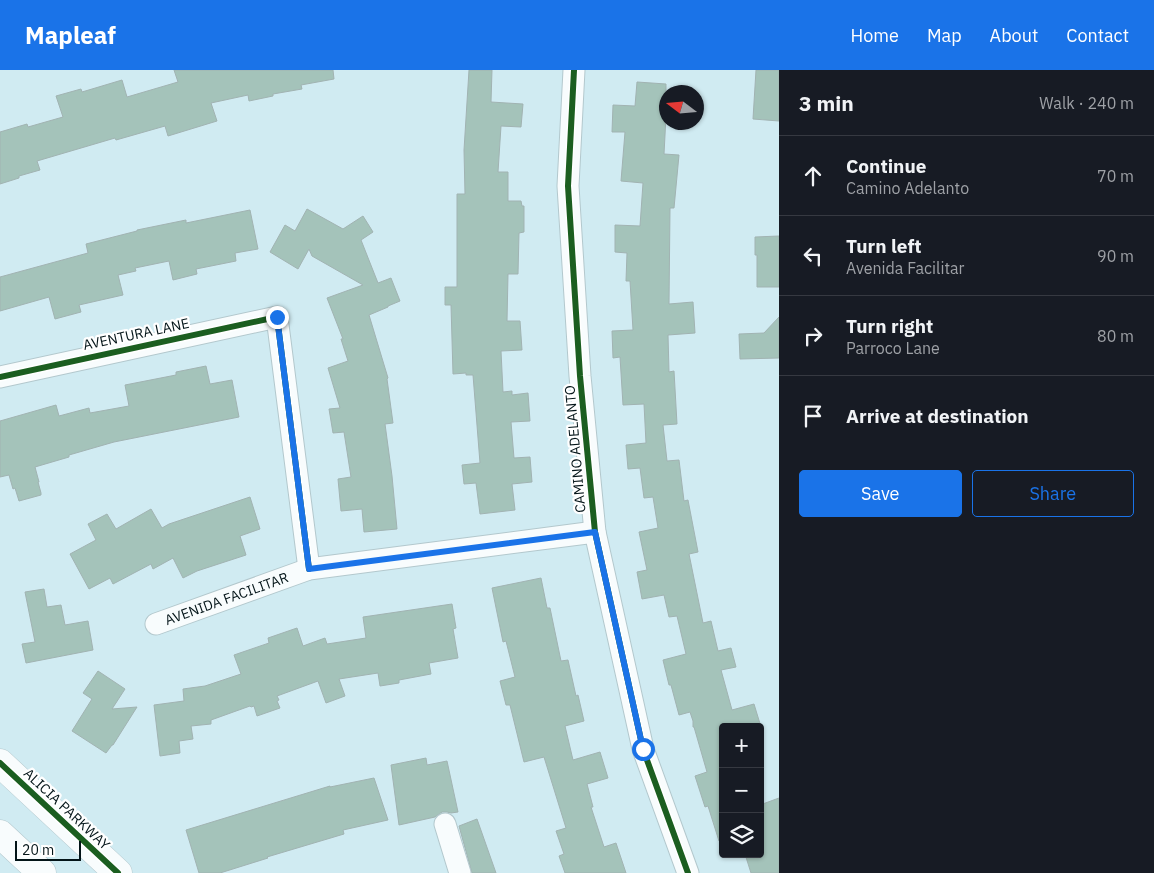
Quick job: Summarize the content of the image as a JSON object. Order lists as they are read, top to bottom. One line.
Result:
{"streets":{"main road":["ALICIA PARKWAY"],"street":["AVENTURA LANE","CAMINO ADELANTO","AVENIDA FACILITAR"]},"crossings":[["AVENTURA LANE","AVENIDA FACILITAR"],["CAMINO ADELANTO","AVENIDA FACILITAR"]],"scale_bar":"20 m","north":"left","page":{"header":"Mapleaf","nav":["Home","Map","About","Contact"],"heading":["3 min","Walk · 240 m"],"list":[["Continue","Camino Adelanto","70 m"],["Turn left","Avenida Facilitar","90 m"],["Turn right","Parroco Lane","80 m"],"Arrive at destination"],"buttons":["Save","Share"],"map_buttons":["+","−"],"scale":"20 m"}}
